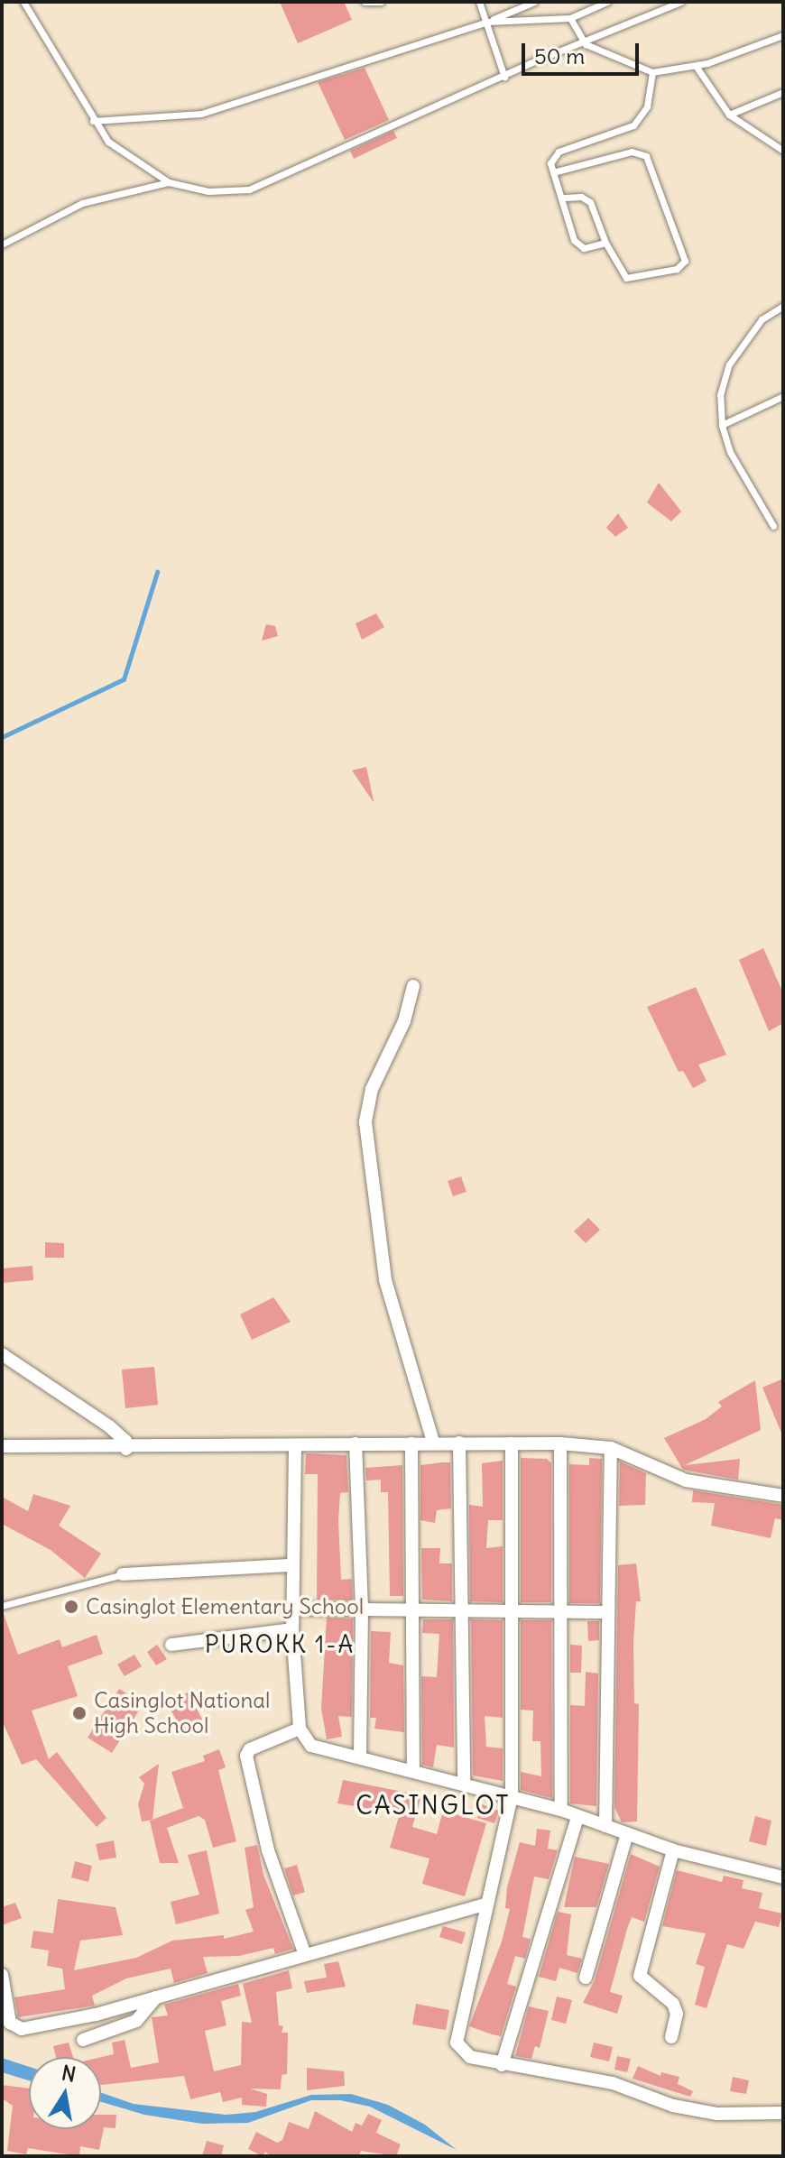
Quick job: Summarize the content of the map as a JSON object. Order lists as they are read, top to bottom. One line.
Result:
{"districts":["PUROKK 1-A","CASINGLOT"],"places":["Casinglot Elementary School","Casinglot National High School"],"scale_bar":"50 m","north":"top"}
